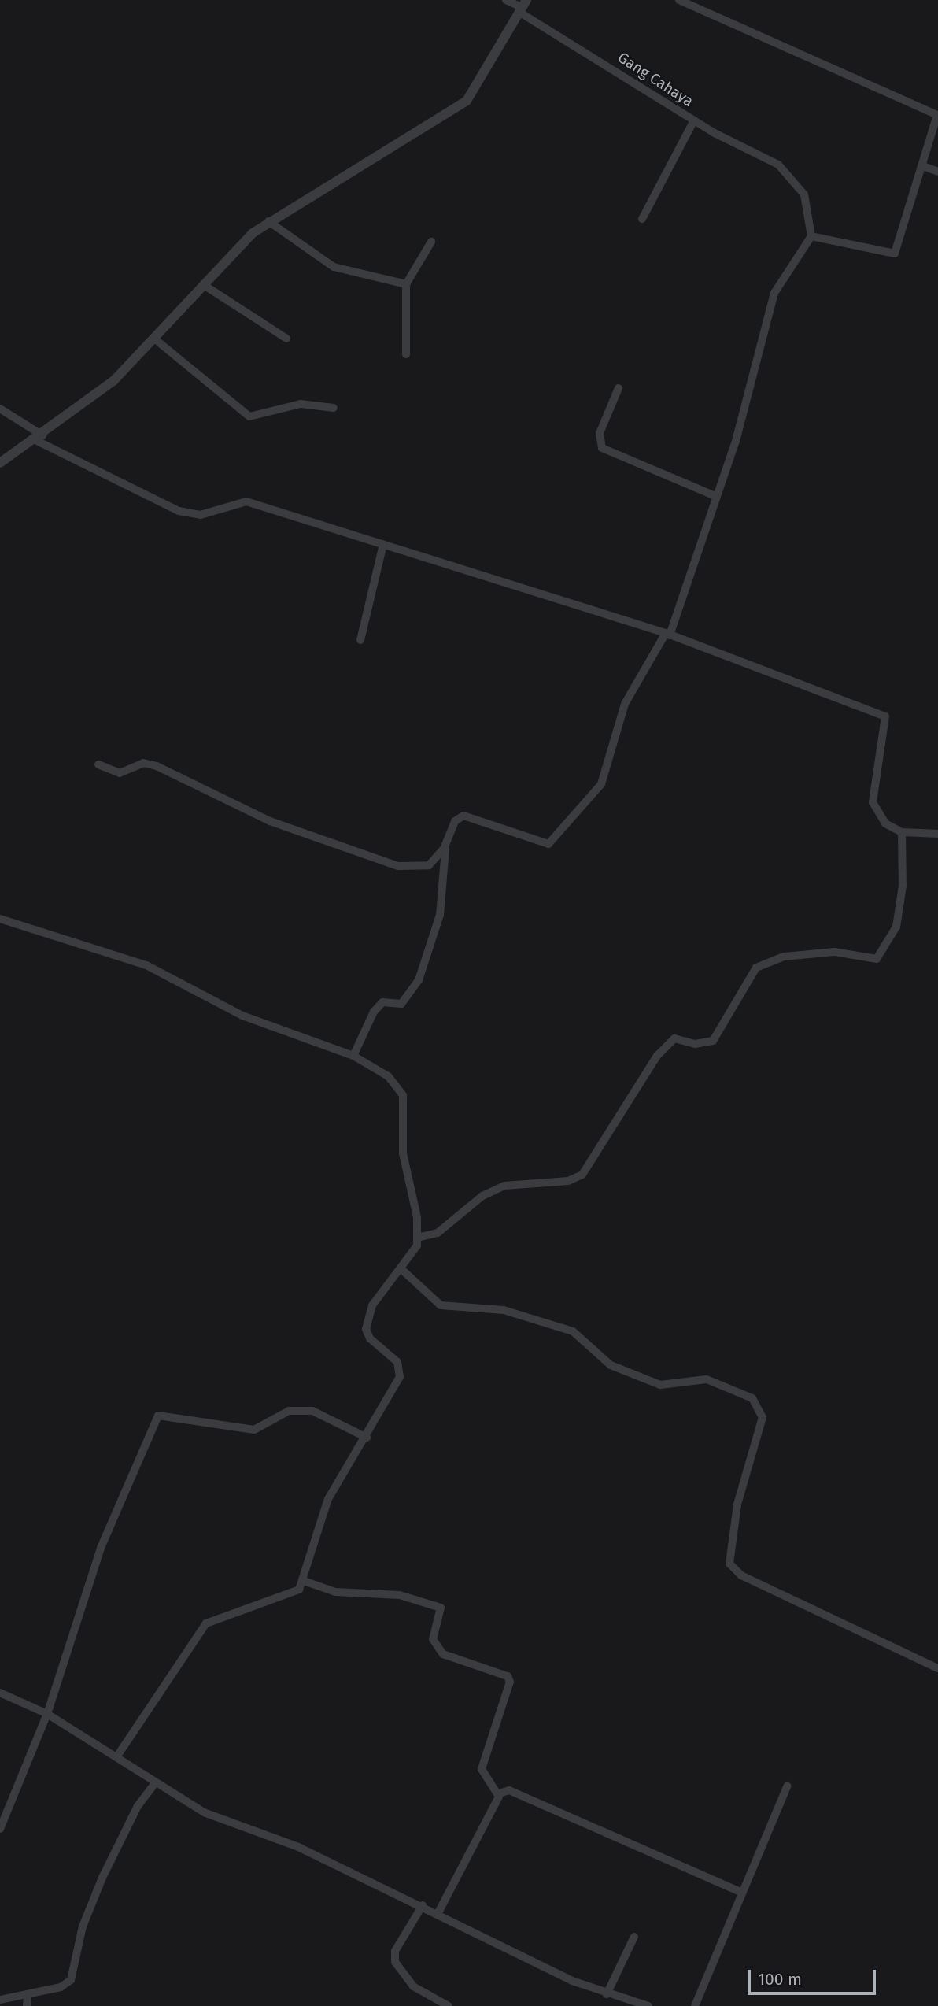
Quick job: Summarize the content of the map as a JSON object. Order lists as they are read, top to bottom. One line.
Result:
{"streets":{"street":["Gang Cahaya"]},"scale_bar":"100 m"}
